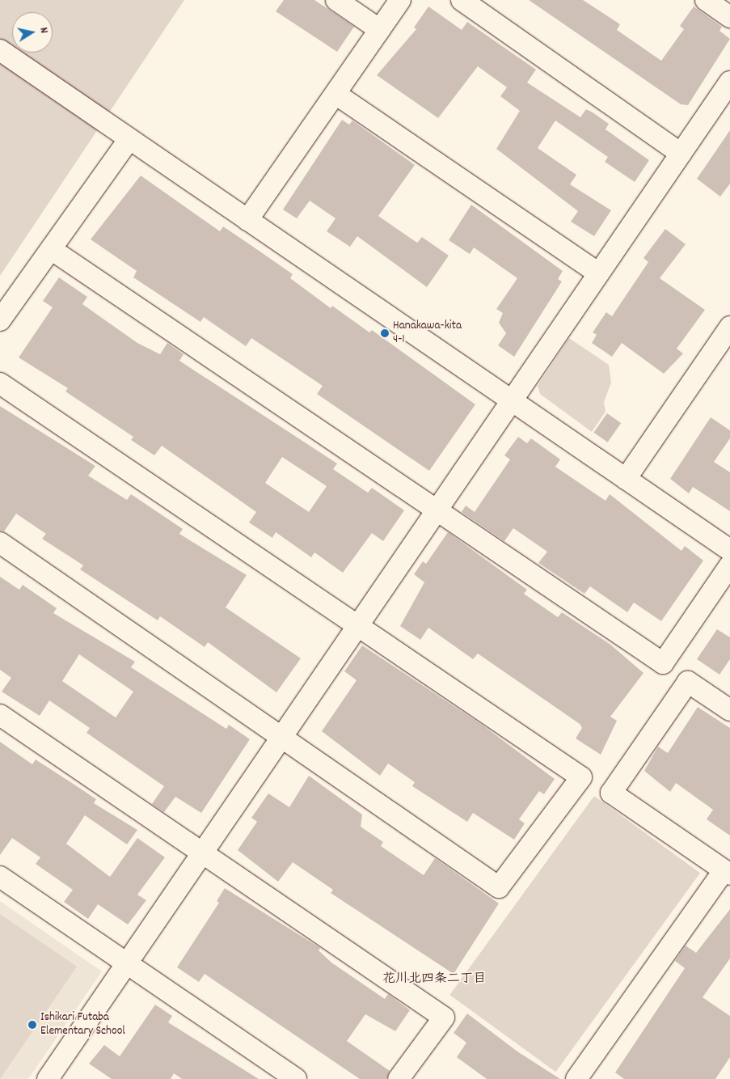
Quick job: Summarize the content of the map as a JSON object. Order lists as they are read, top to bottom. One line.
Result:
{"districts":["花川北四条二丁目"],"places":["Hanakawa-kita 4-1","Ishikari Futaba Elementary School"],"north":"right"}
